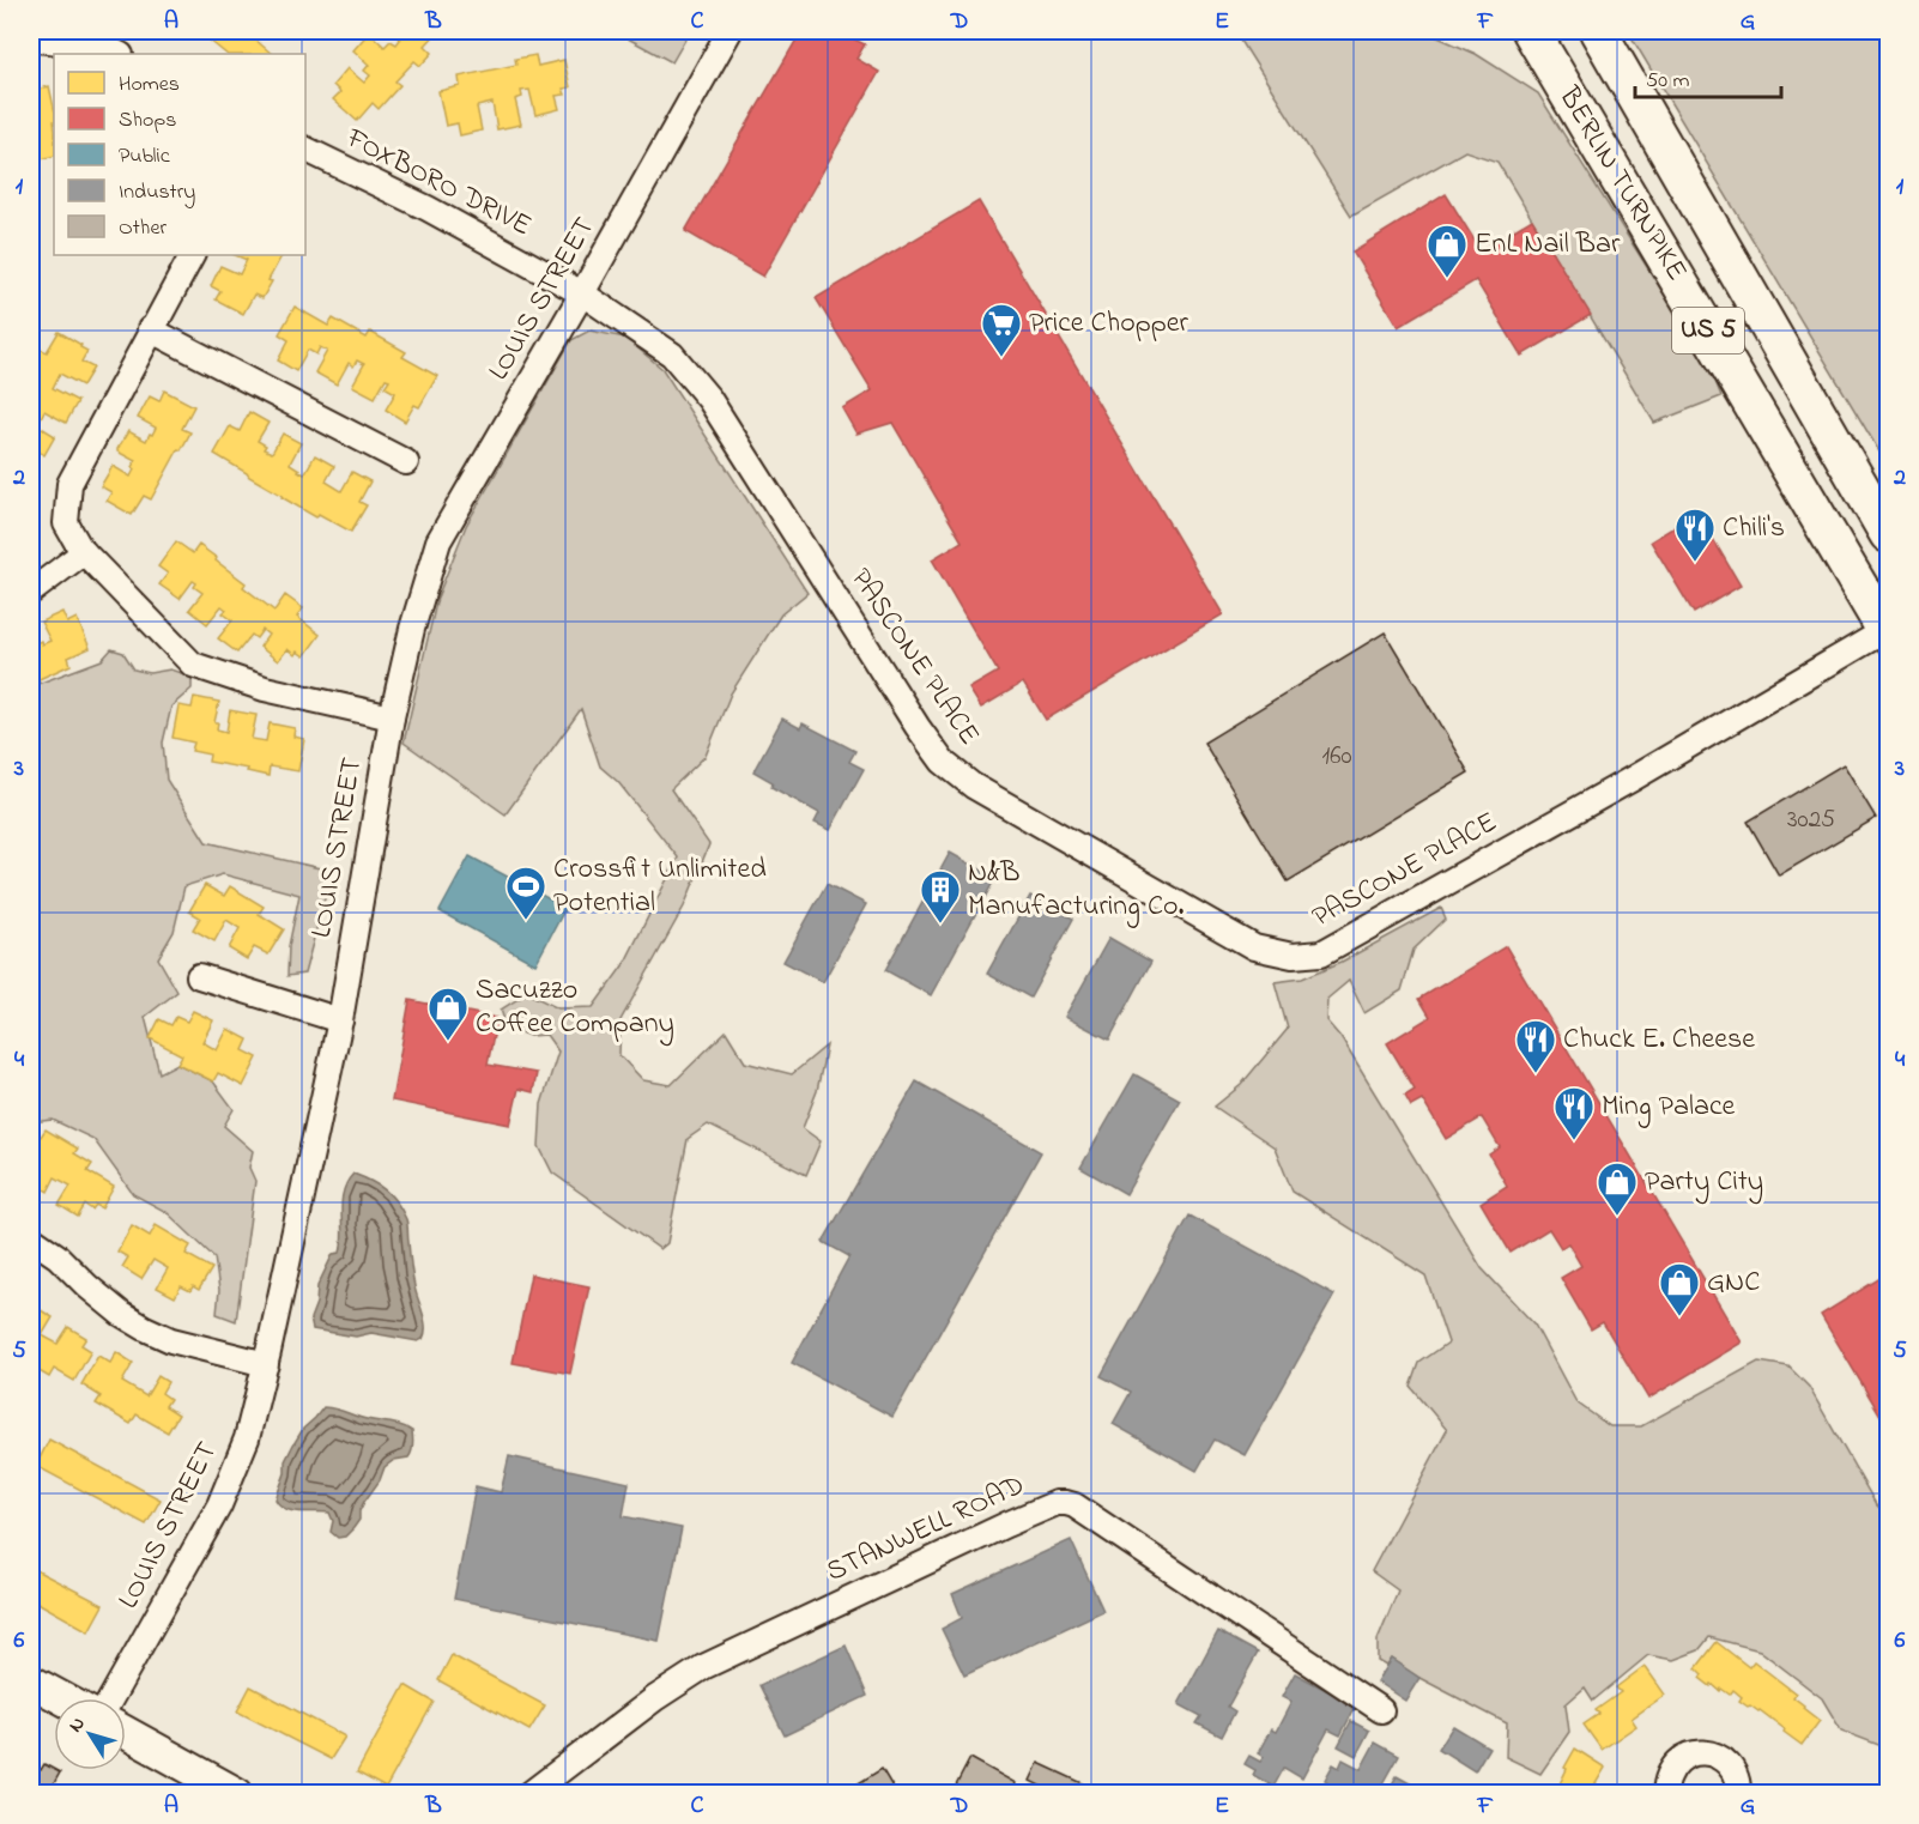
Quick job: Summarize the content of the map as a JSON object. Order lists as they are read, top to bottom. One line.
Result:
{"streets":{"highway":["BERLIN TURNPIKE","US 5"],"street":["FOXBORO DRIVE","LOUIS STREET","PASCONE PLACE","STANWELL ROAD"]},"crossings":[["FOXBORO DRIVE","LOUIS STREET"],["FOXBORO DRIVE","PASCONE PLACE"],["BERLIN TURNPIKE","PASCONE PLACE"],["LOUIS STREET","PASCONE PLACE"]],"places":{"shop":["EnL Nail Bar","Sacuzzo Coffee Company","Party City","GNC"],"supermarket":["Price Chopper"],"restaurant":["Chili's","Chuck E. Cheese","Ming Palace"],"sports":["Crossfit Unlimited Potential"],"building":["N&B Manufacturing Co."]},"house_numbers":["160","3025"],"legend":["Homes","Shops","Public","Industry","Other"],"scale_bar":"50 m","north":"top left","grid":{"columns":["A","B","C","D","E","F","G"],"rows":["1","2","3","4","5","6"]}}
